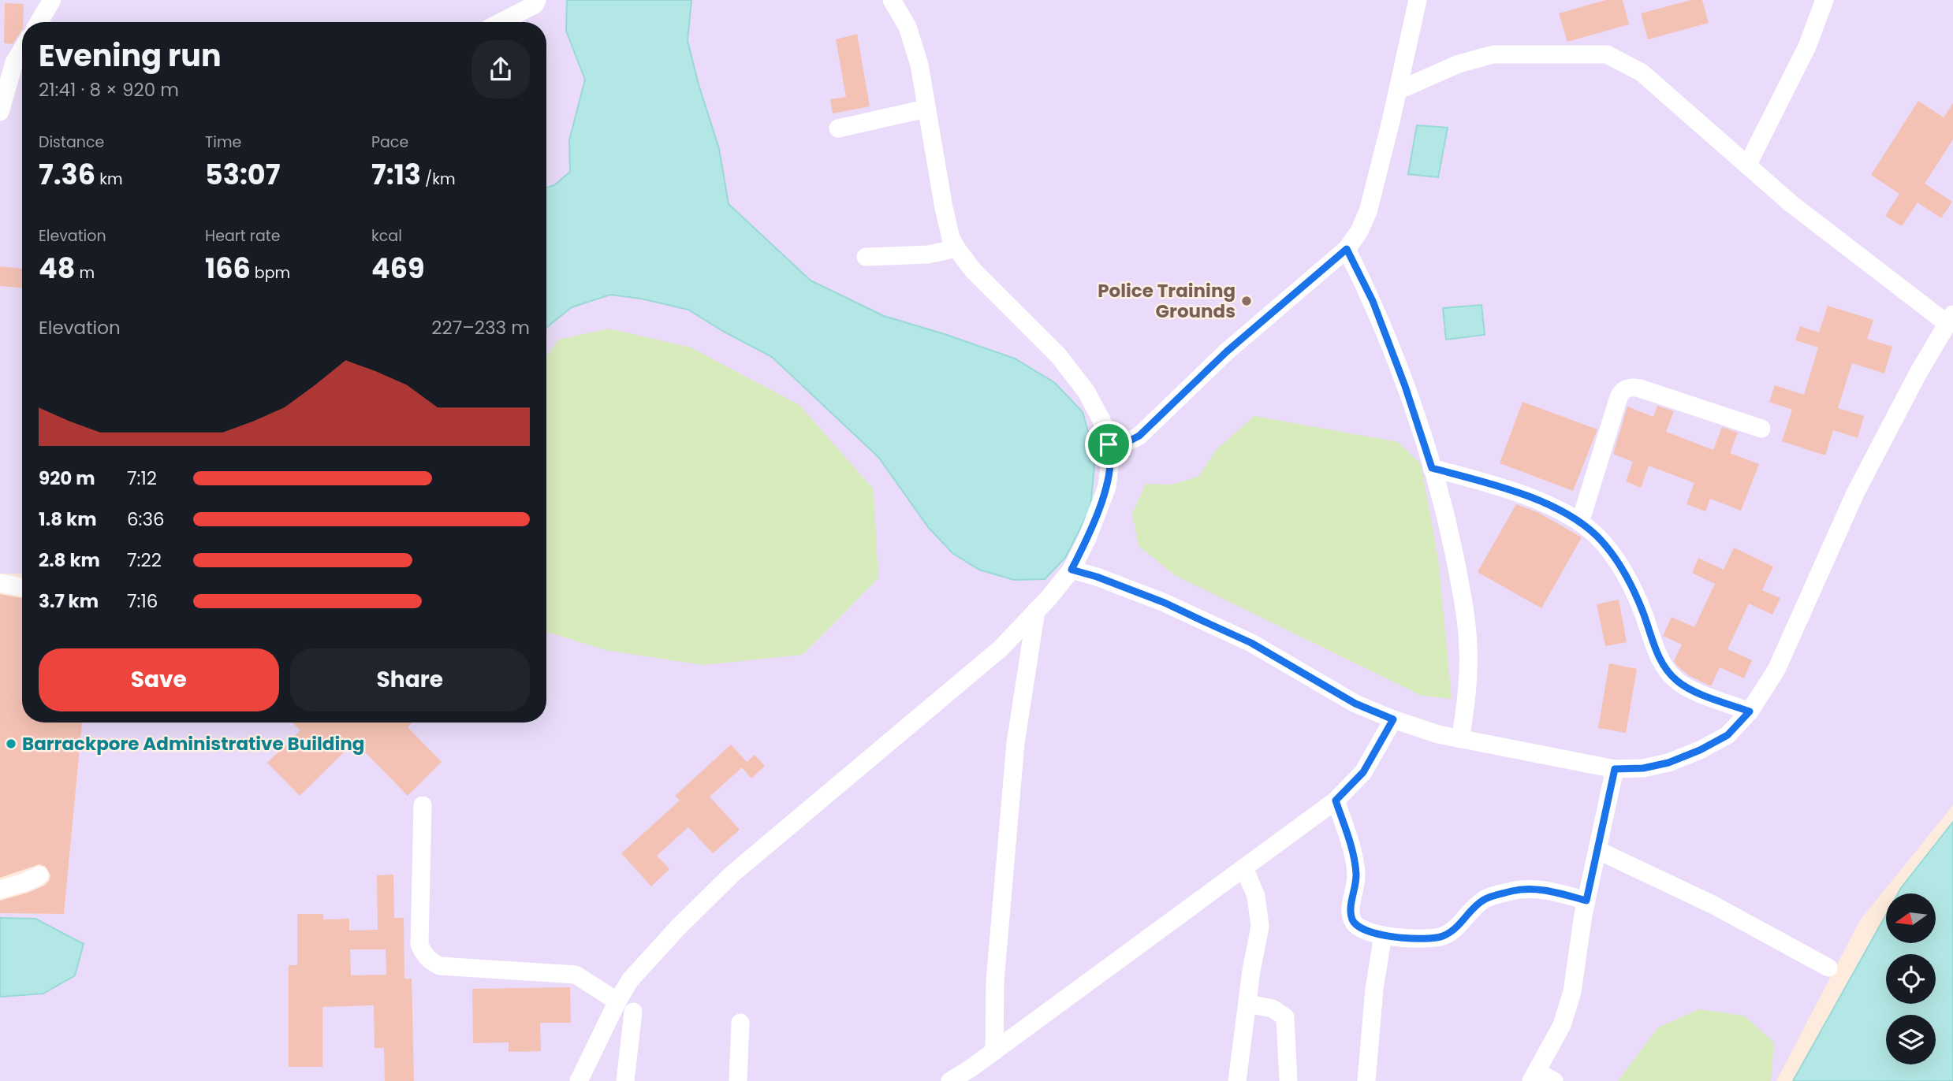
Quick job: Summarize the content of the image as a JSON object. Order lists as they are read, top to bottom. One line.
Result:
{"places":["Police Training Grounds","Barrackpore Administrative Building"],"north":"left","page":{"heading":["Evening run","21:41 · 8 × 920 m"],"stats":[["Distance","7.36 km"],["Time","53:07"],["Pace","7:13 /km"],["Elevation","48 m"],["Heart rate","166 bpm"],["kcal","469"]],"chart":["Elevation","227–233 m"],"list":[{"name":"920 m","note":"7:12"},{"name":"1.8 km","note":"6:36"},{"name":"2.8 km","note":"7:22"},{"name":"3.7 km","note":"7:16"}],"buttons":["Save","Share"]}}
